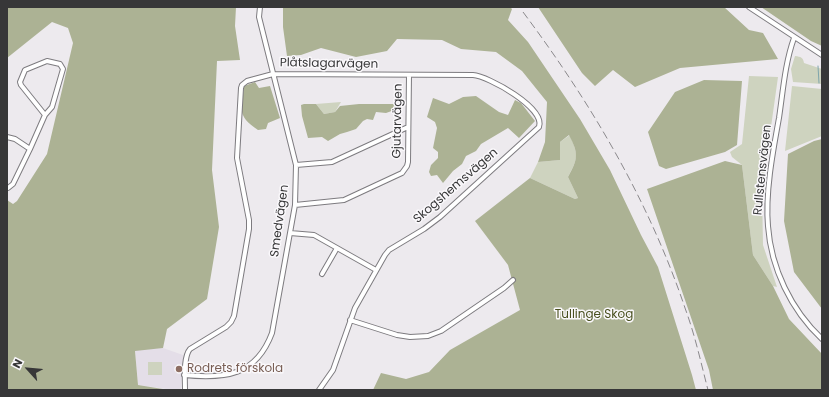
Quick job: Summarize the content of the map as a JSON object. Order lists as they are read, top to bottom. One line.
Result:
{"streets":{"street":["Plåtslagarvägen","Gjutarvägen","Rullstensvägen","Skogshemsvägen","Smedvägen"]},"crossings":[["Plåtslagarvägen","Gjutarvägen"],["Plåtslagarvägen","Skogshemsvägen"],["Plåtslagarvägen","Smedvägen"],["Gjutarvägen","Smedvägen"]],"parks":["Tullinge Skog"],"places":["Rodrets förskola"],"north":"top left"}
